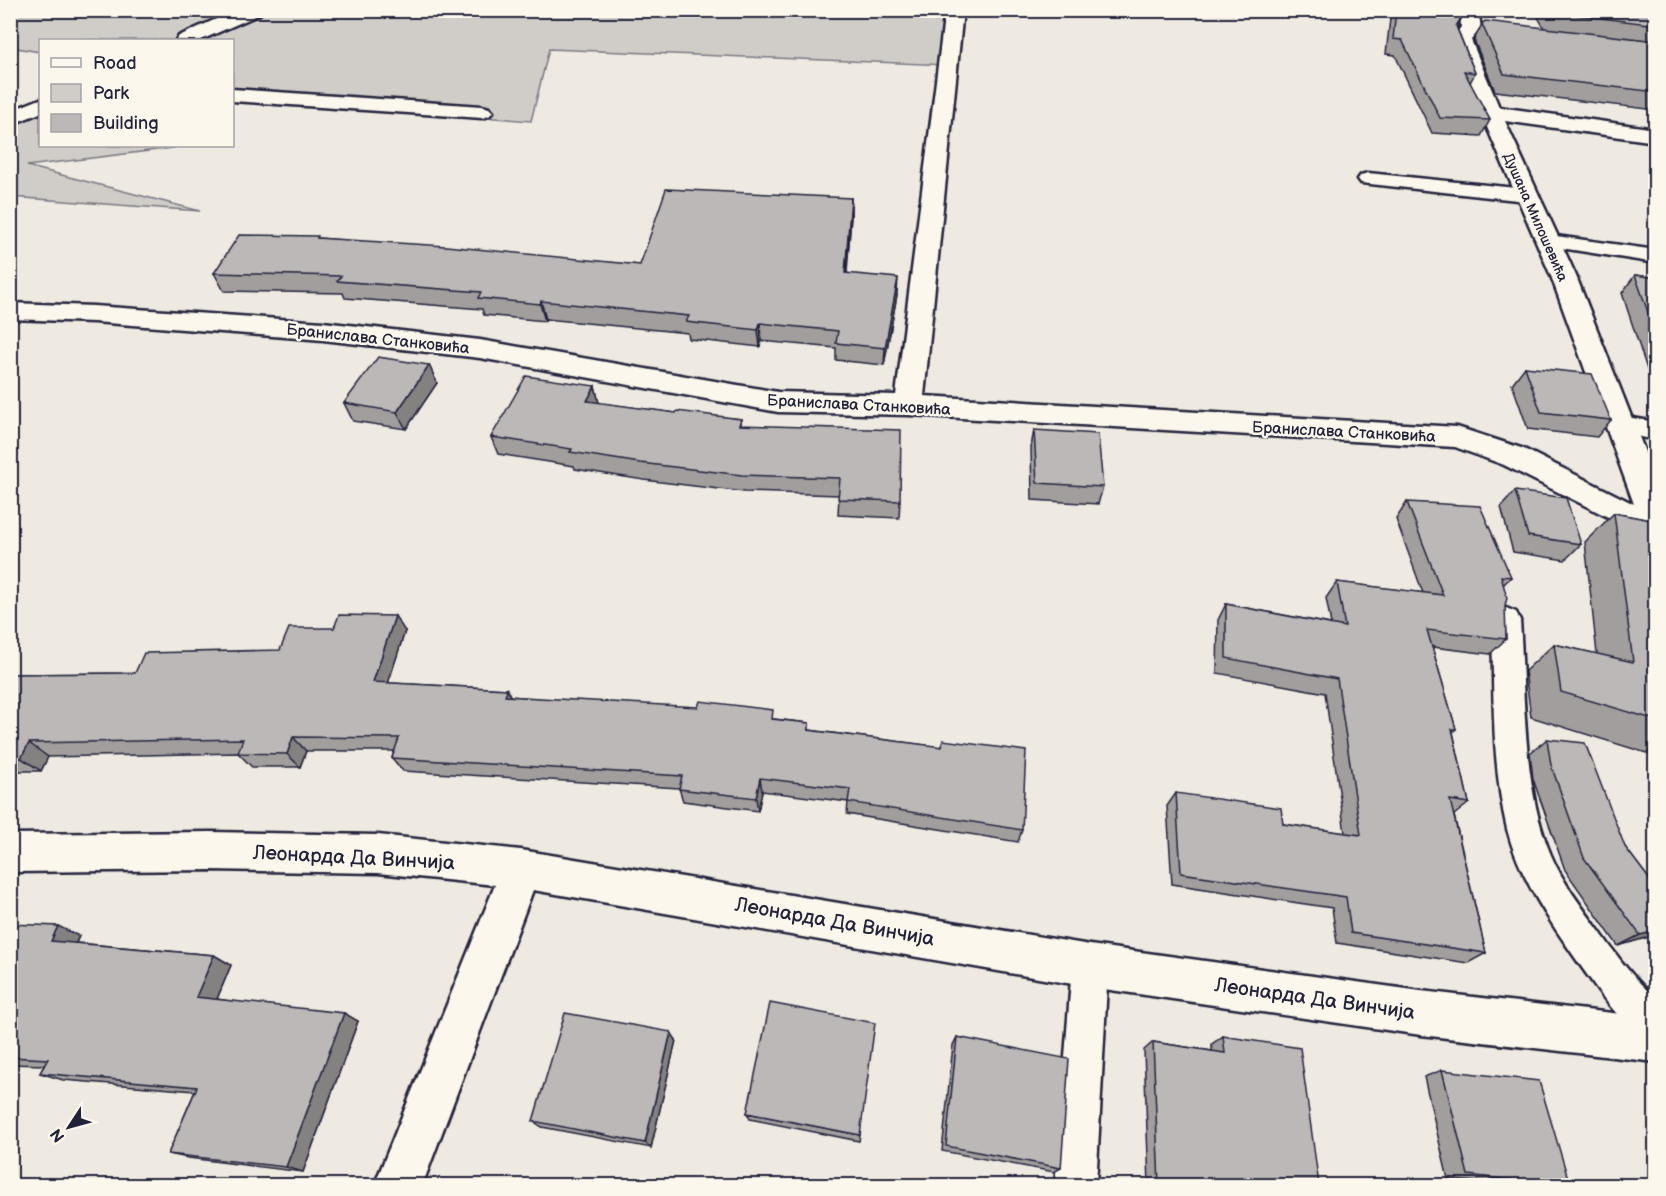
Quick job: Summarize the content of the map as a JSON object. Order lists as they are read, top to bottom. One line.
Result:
{"streets":{"street":["Душана Милошевића","Бранислава Станковића","Леонарда Да Винчија"]},"legend":["Road","Park","Building"],"north":"bottom left"}
